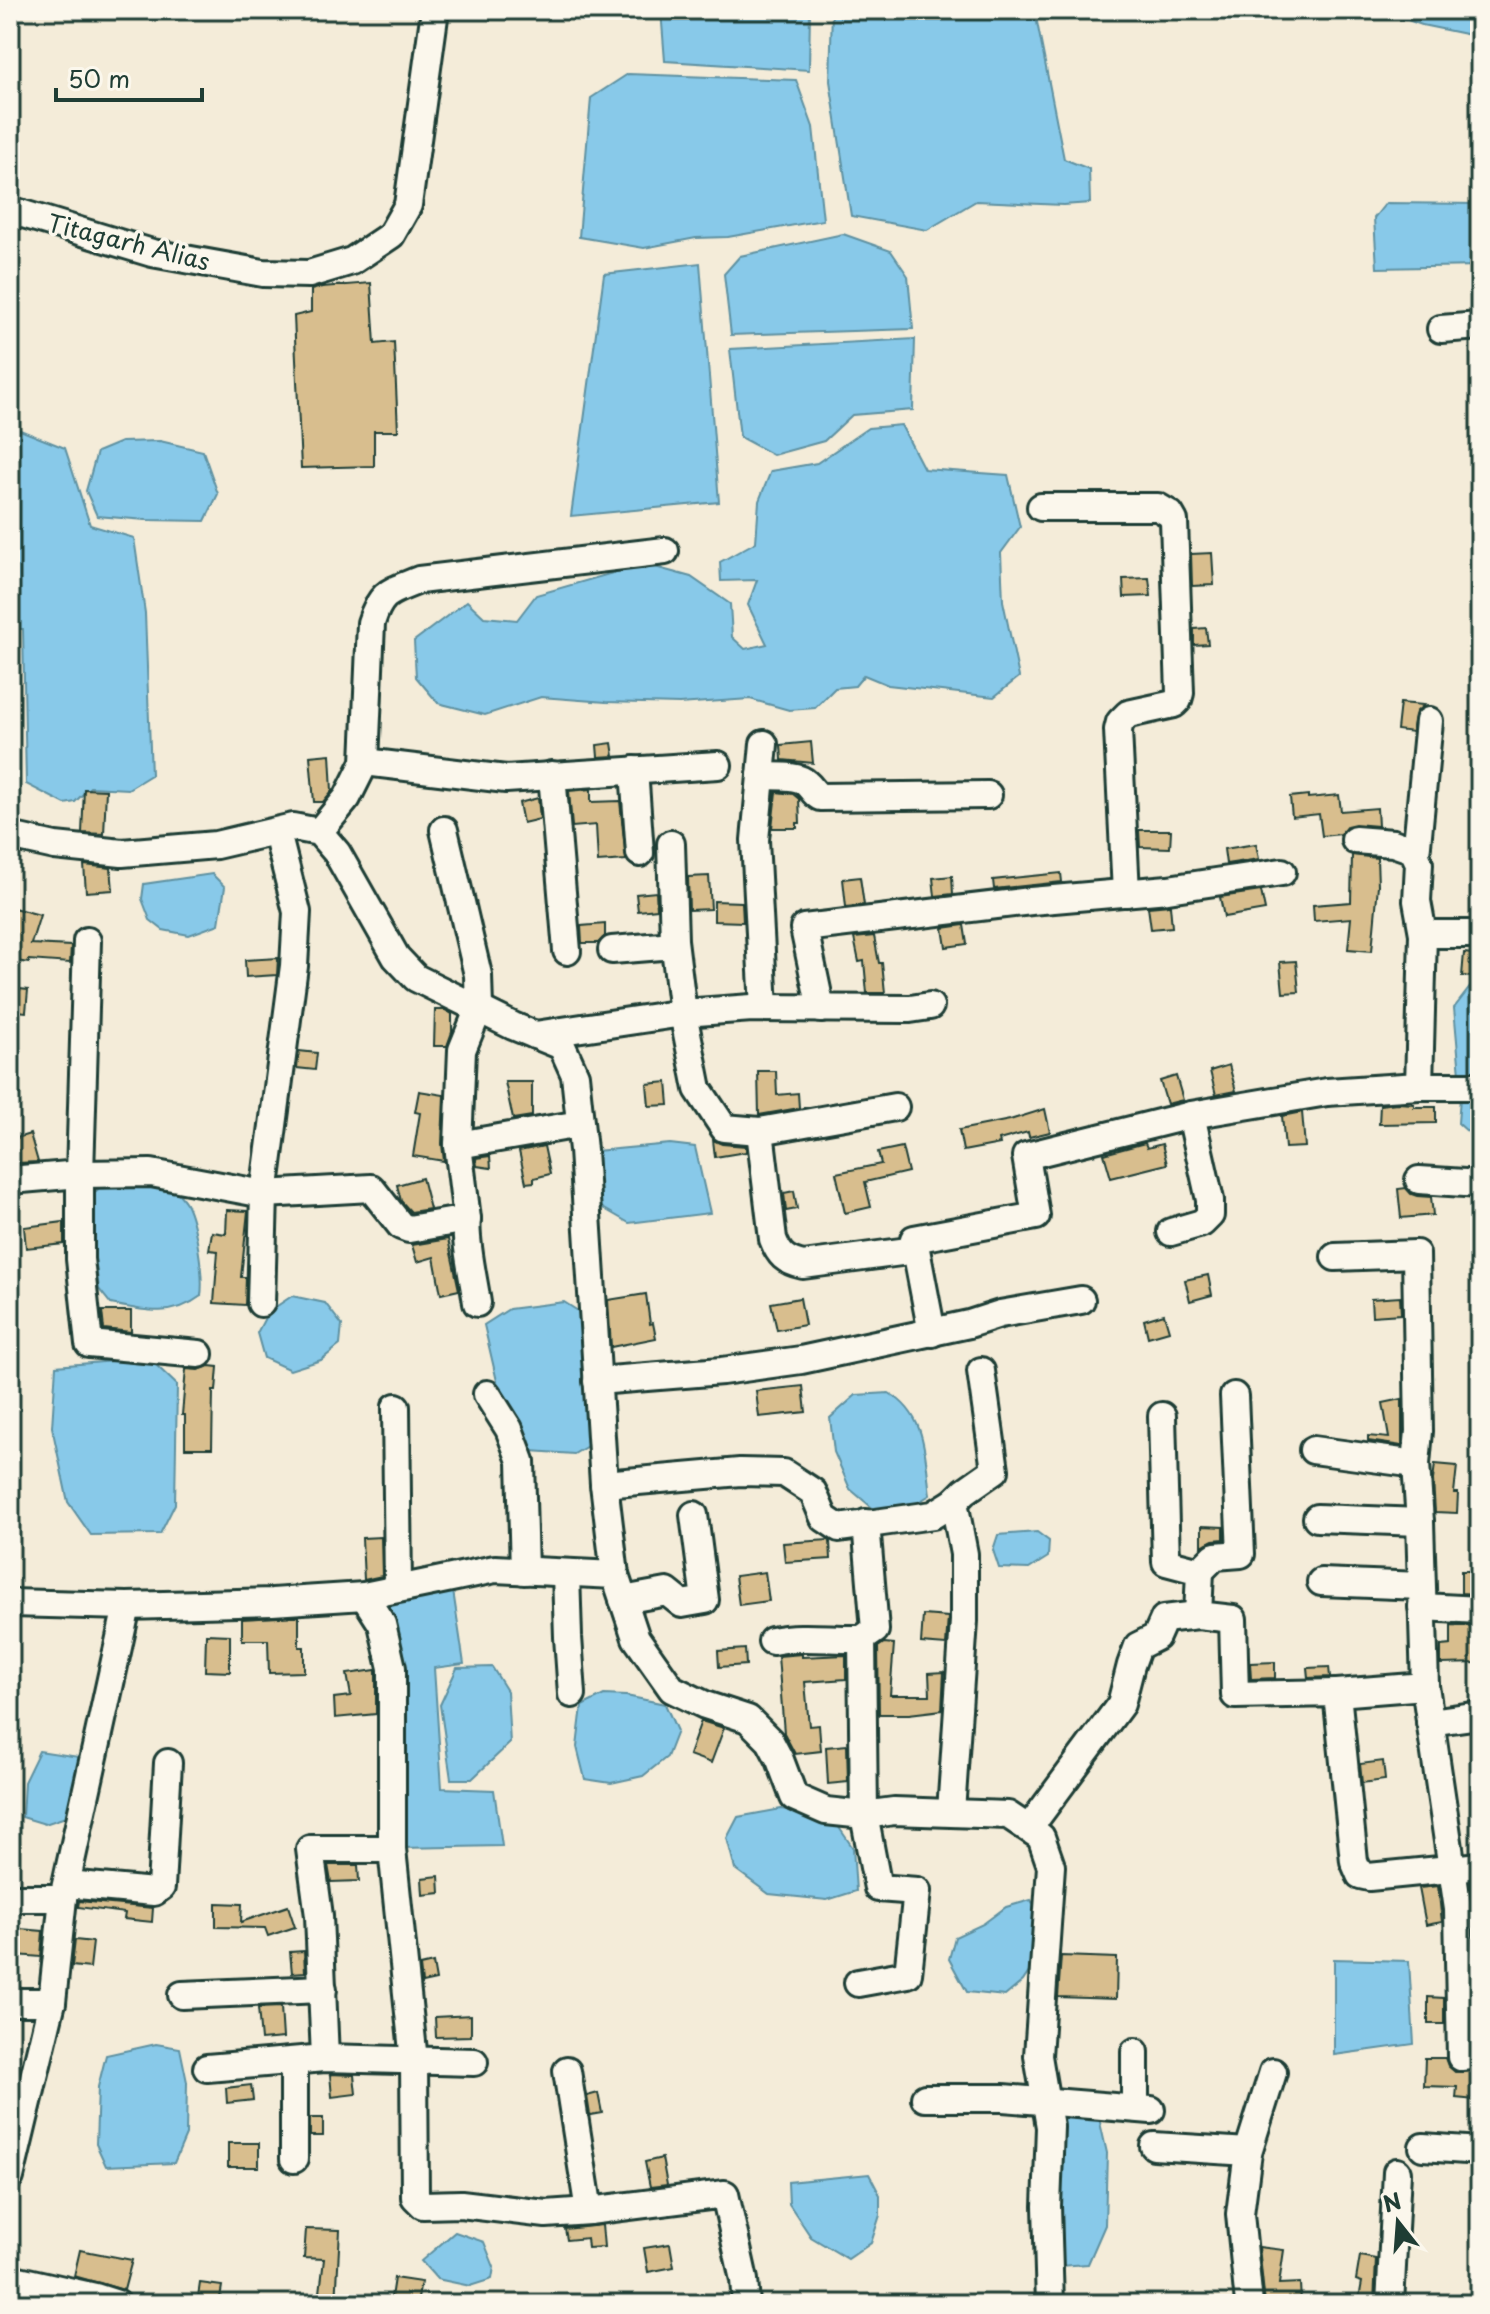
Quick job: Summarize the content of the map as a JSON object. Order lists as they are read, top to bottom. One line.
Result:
{"streets":{"street":["Titagarh Alias"]},"scale_bar":"50 m","north":"top"}
